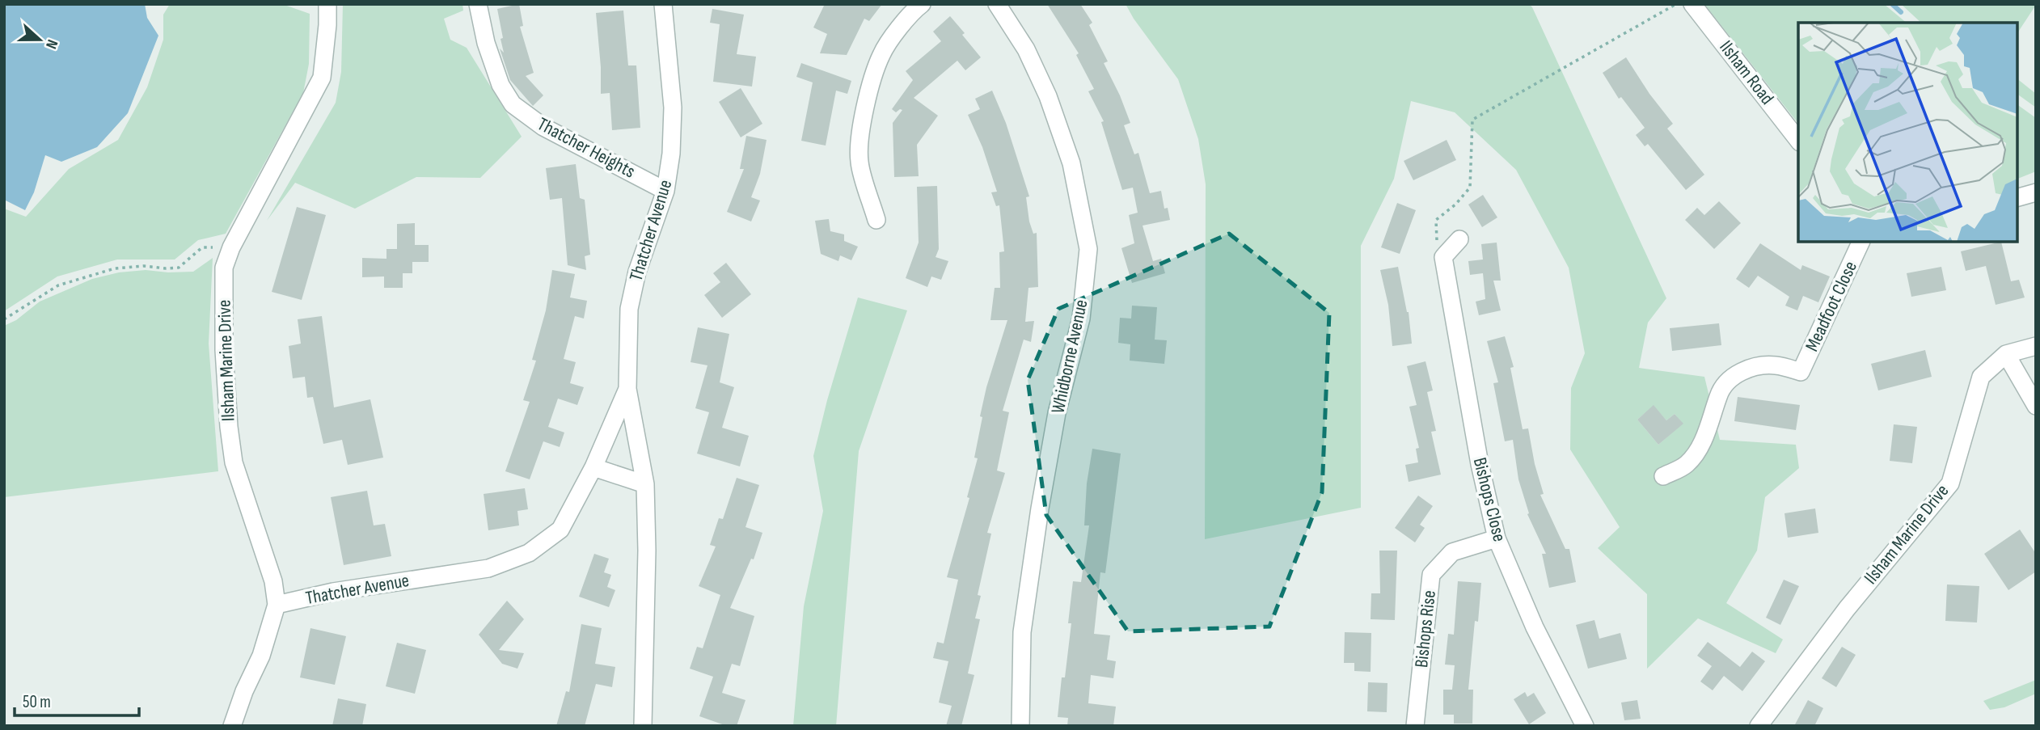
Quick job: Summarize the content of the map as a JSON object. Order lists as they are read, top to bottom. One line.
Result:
{"streets":{"street":["Ilsham Road","Thatcher Heights","Thatcher Avenue","Meadfoot Close","Whidborne Avenue","Ilsham Marine Drive","Bishops Close","Bishops Rise"]},"crossings":[["Thatcher Heights","Thatcher Avenue"],["Thatcher Avenue","Ilsham Marine Drive"],["Bishops Close","Bishops Rise"]],"scale_bar":"50 m","north":"right"}
